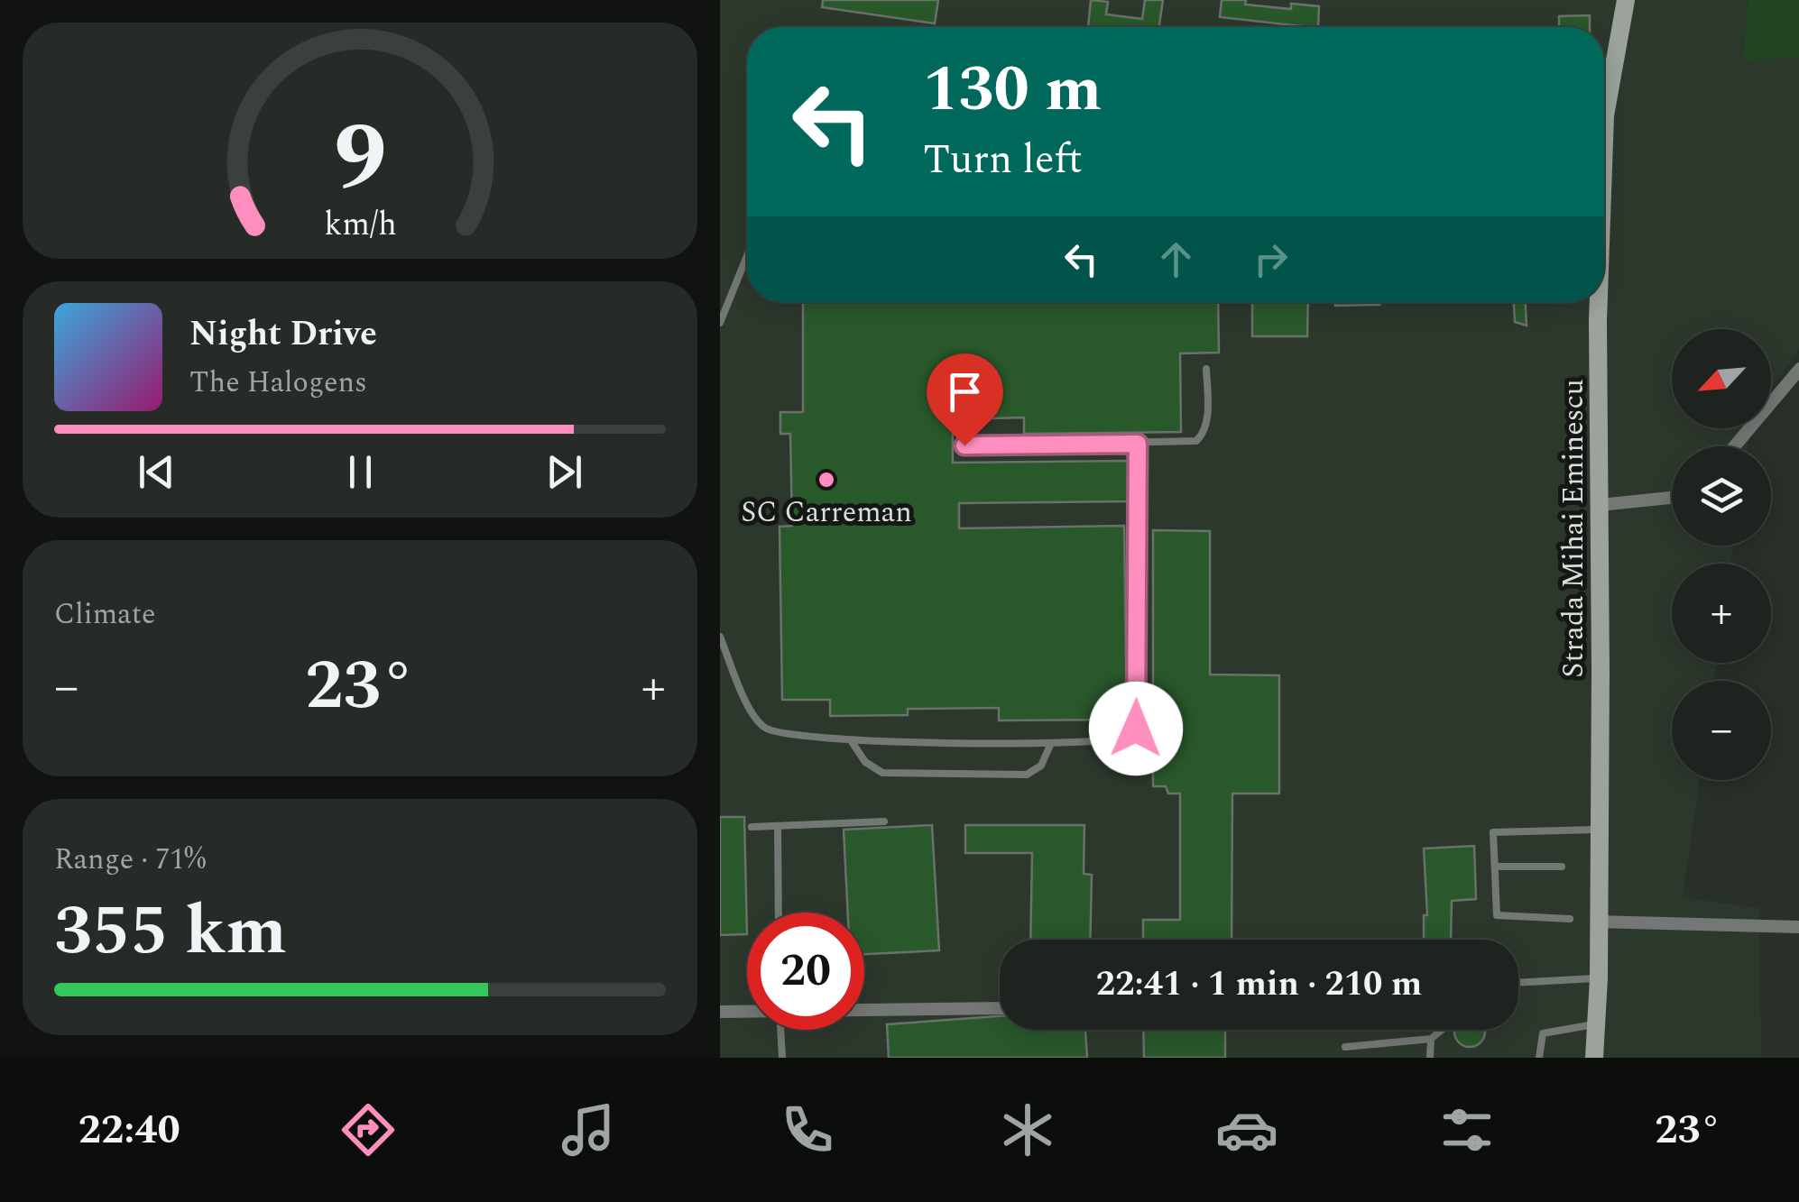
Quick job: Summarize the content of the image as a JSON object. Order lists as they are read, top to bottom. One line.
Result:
{"streets":{"street":["Strada Mihai Eminescu"]},"places":["SC Carreman"],"north":"bottom left","page":{"turn":["130 m","Turn left"],"song":["Night Drive","The Halogens"],"map_buttons":["+","−"],"tile":["Climate",["Range · 71%","355 km"]],"heat":["−","23°","+"],"limit":"20","trip":"22:41 · 1 min · 210 m","tabs":["22:40","23°"],"gauge":["9","km/h"]}}
